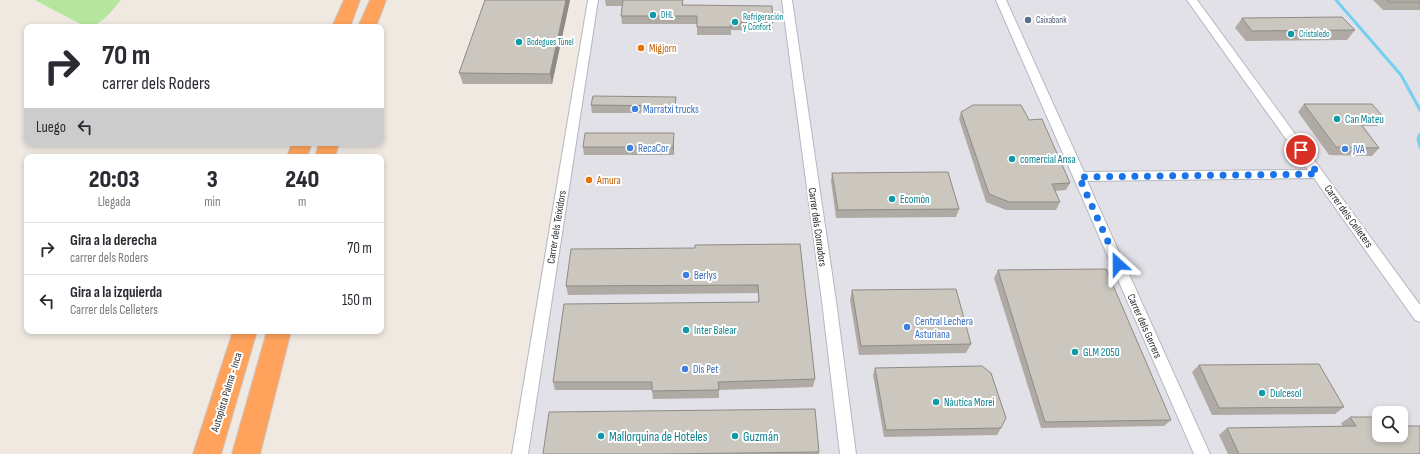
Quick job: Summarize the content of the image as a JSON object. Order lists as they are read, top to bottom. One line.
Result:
{"streets":{"highway":["Autopista Palma - Inca"],"street":["Carrer dels Celleters","Carrer dels Teixidors","Carrer dels Conradors","Carrer dels Gerrers"]},"places":["DHL","Caixabank","Refrigeración y Confort","Cristaledo","Bodegues Túnel","Migjorn","Marratxí trucks","Can Mateu","RecaCor","JVA","comercial Ansa","Amura","Ecomón","Berlys","Central Lechera Asturiana","Inter Balear","GLM 2050","Dis Pet","Dulcesol","Nàutica Morei","Mallorquina de Hoteles","Guzmán"],"page":{"turn":["70 m","carrer dels Roders"],"then":"Luego","eta":["20:03","Llegada","3","min","240","m"],"list":[{"name":"Gira a la derecha","note":"carrer dels Roders","value":"70 m"},{"name":"Gira a la izquierda","note":"Carrer dels Celleters","value":"150 m"}]}}
